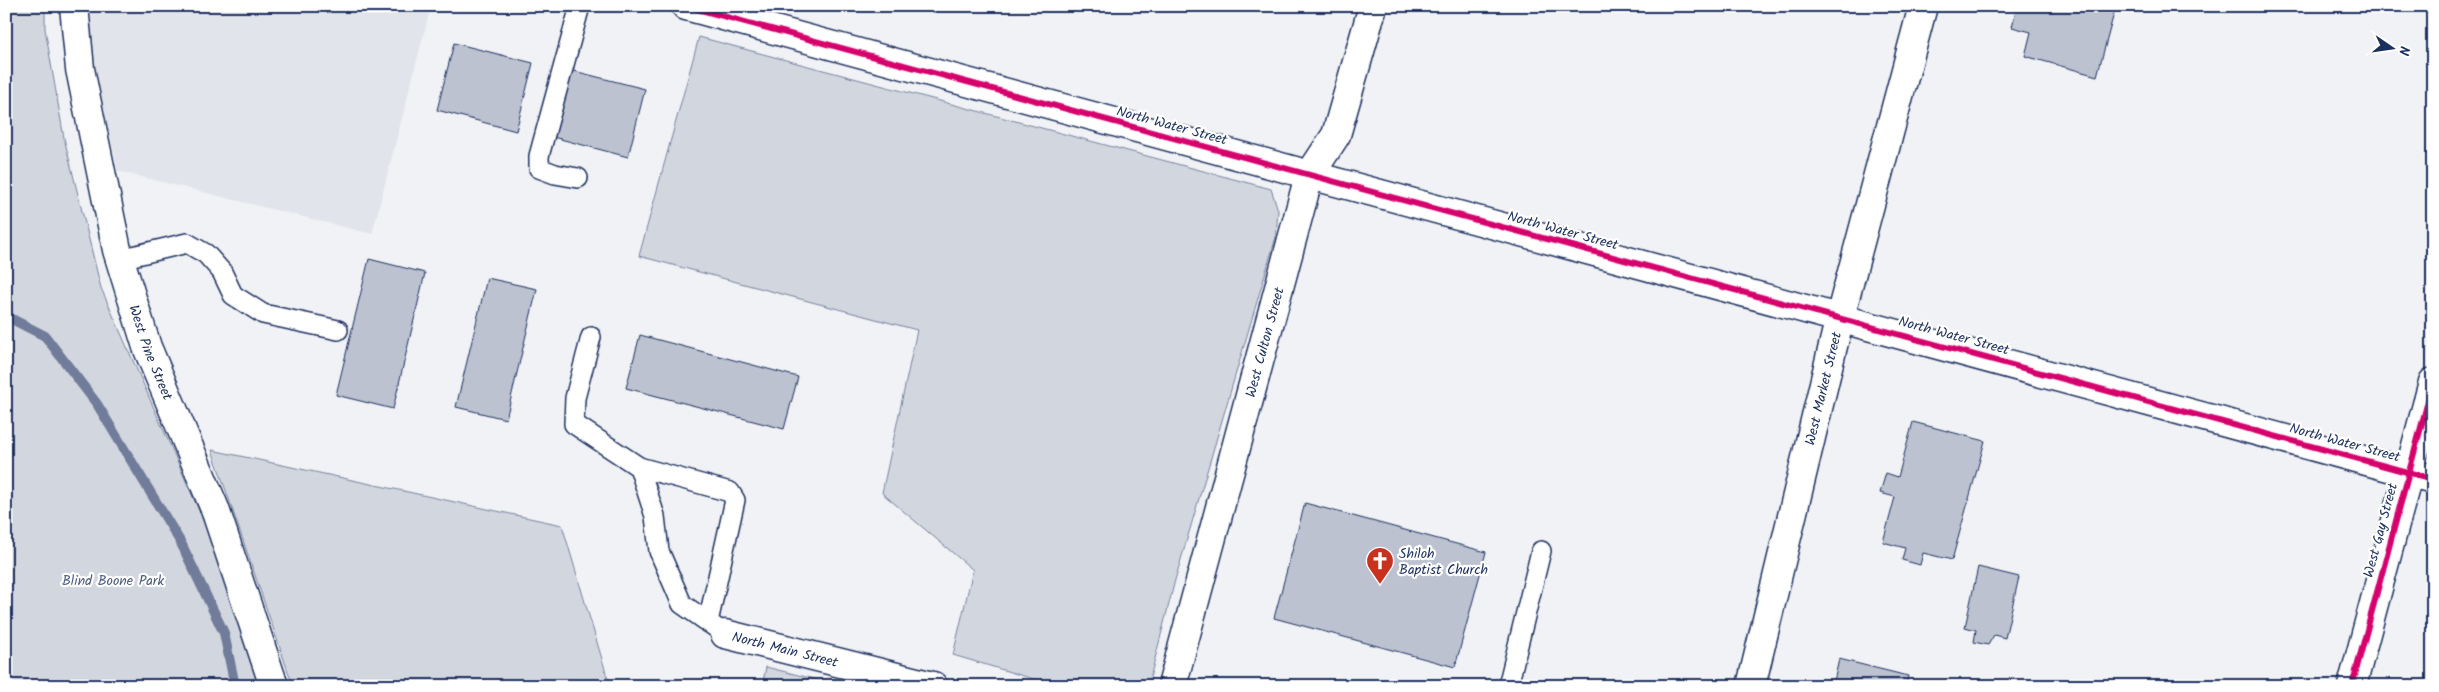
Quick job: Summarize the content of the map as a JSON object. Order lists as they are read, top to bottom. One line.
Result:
{"streets":{"street":["North Water Street","West Culton Street","West Pine Street","West Market Street","West Gay Street","North Main Street"]},"crossings":[["North Water Street","West Culton Street"],["North Water Street","West Market Street"],["North Water Street","West Gay Street"]],"parks":["Blind Boone Park"],"places":{"church":["Shiloh Baptist Church"]},"north":"right"}
